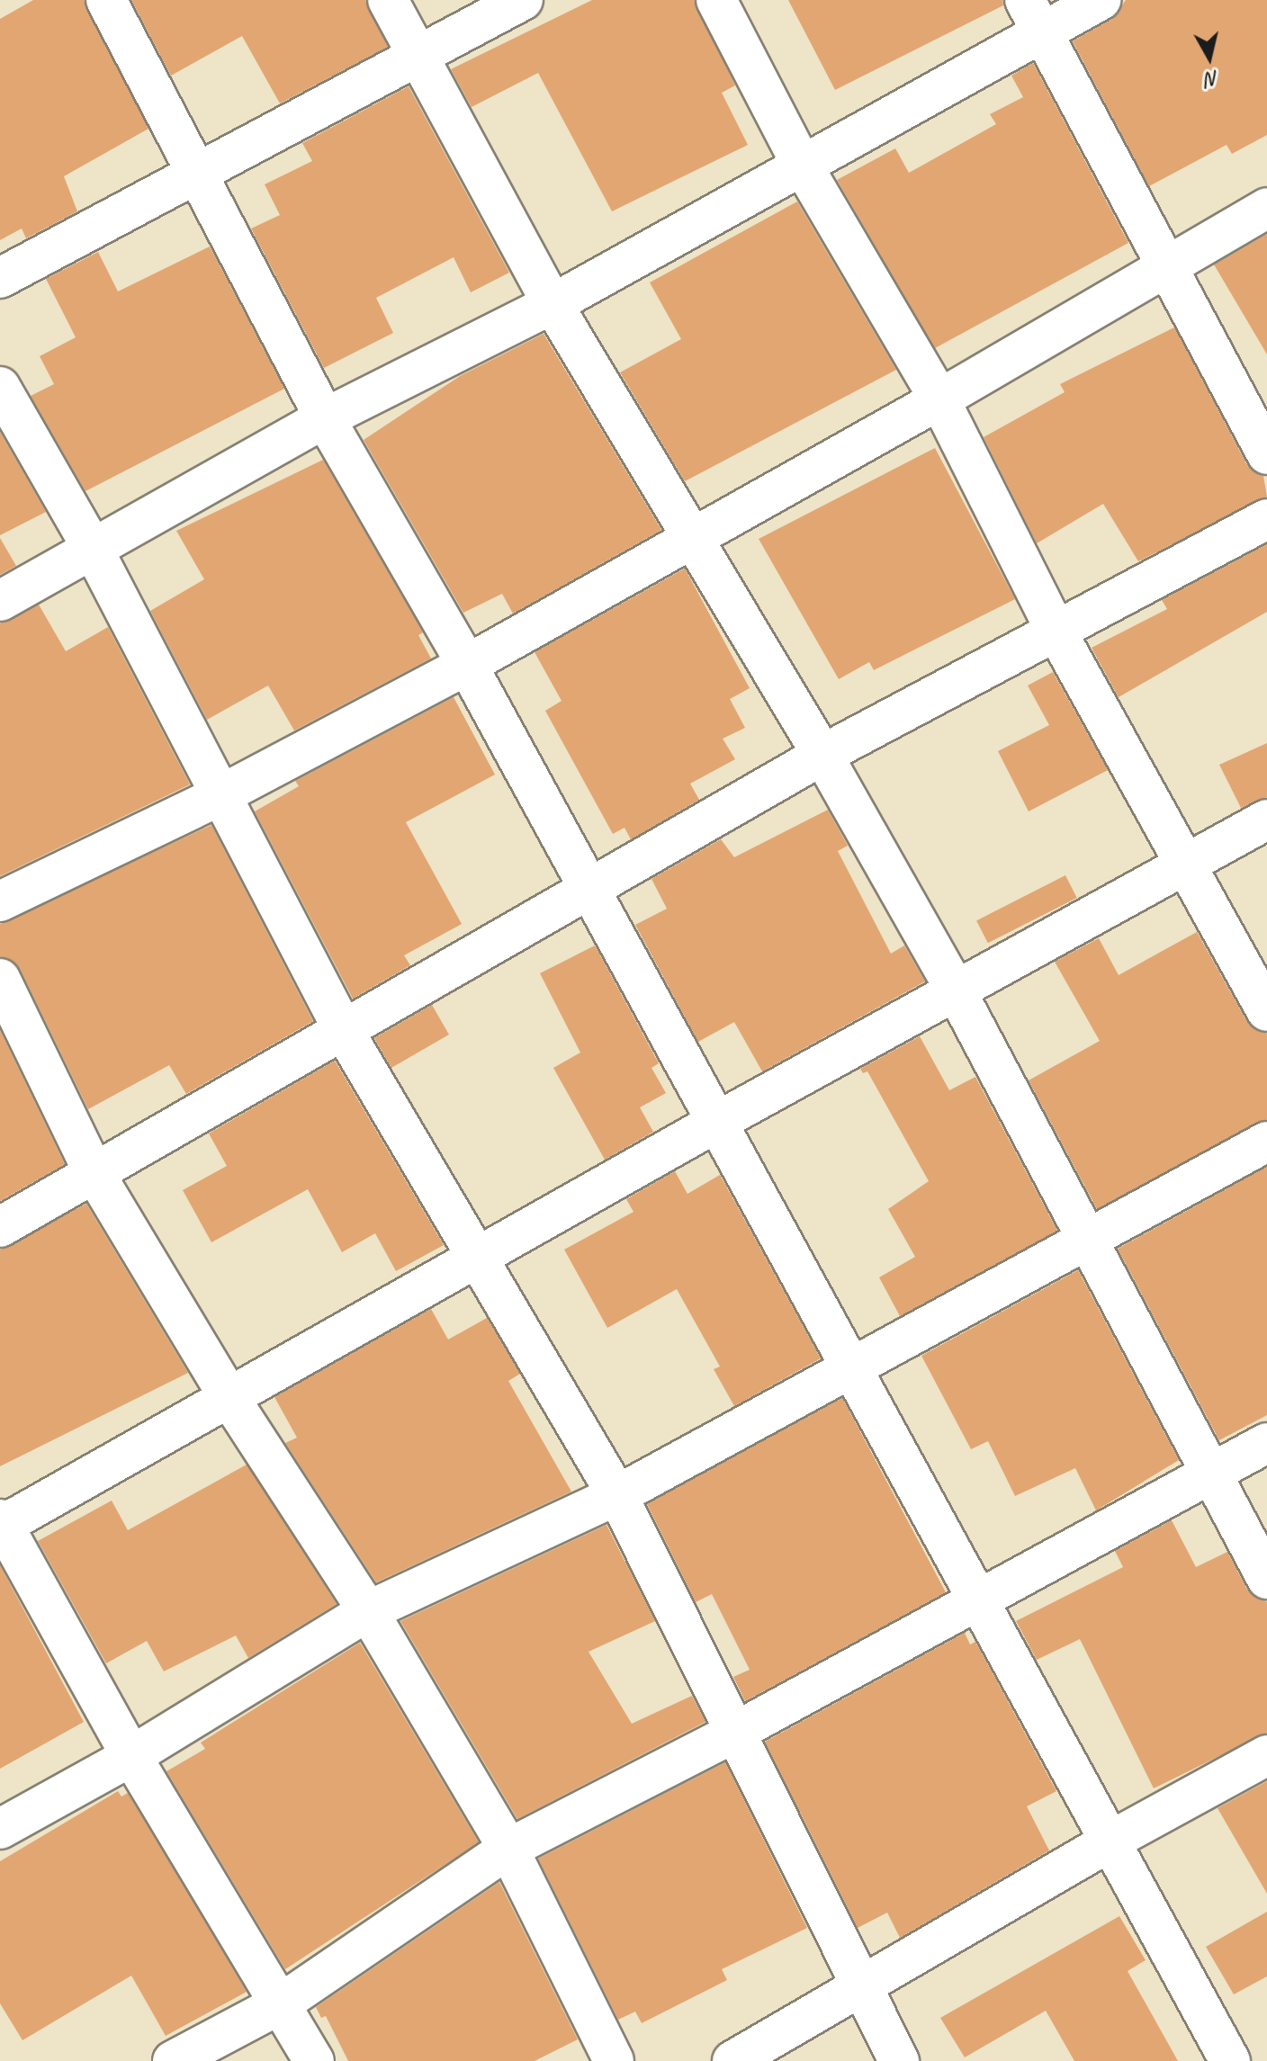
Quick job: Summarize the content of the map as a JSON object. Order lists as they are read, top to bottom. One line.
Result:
{"north":"bottom"}
